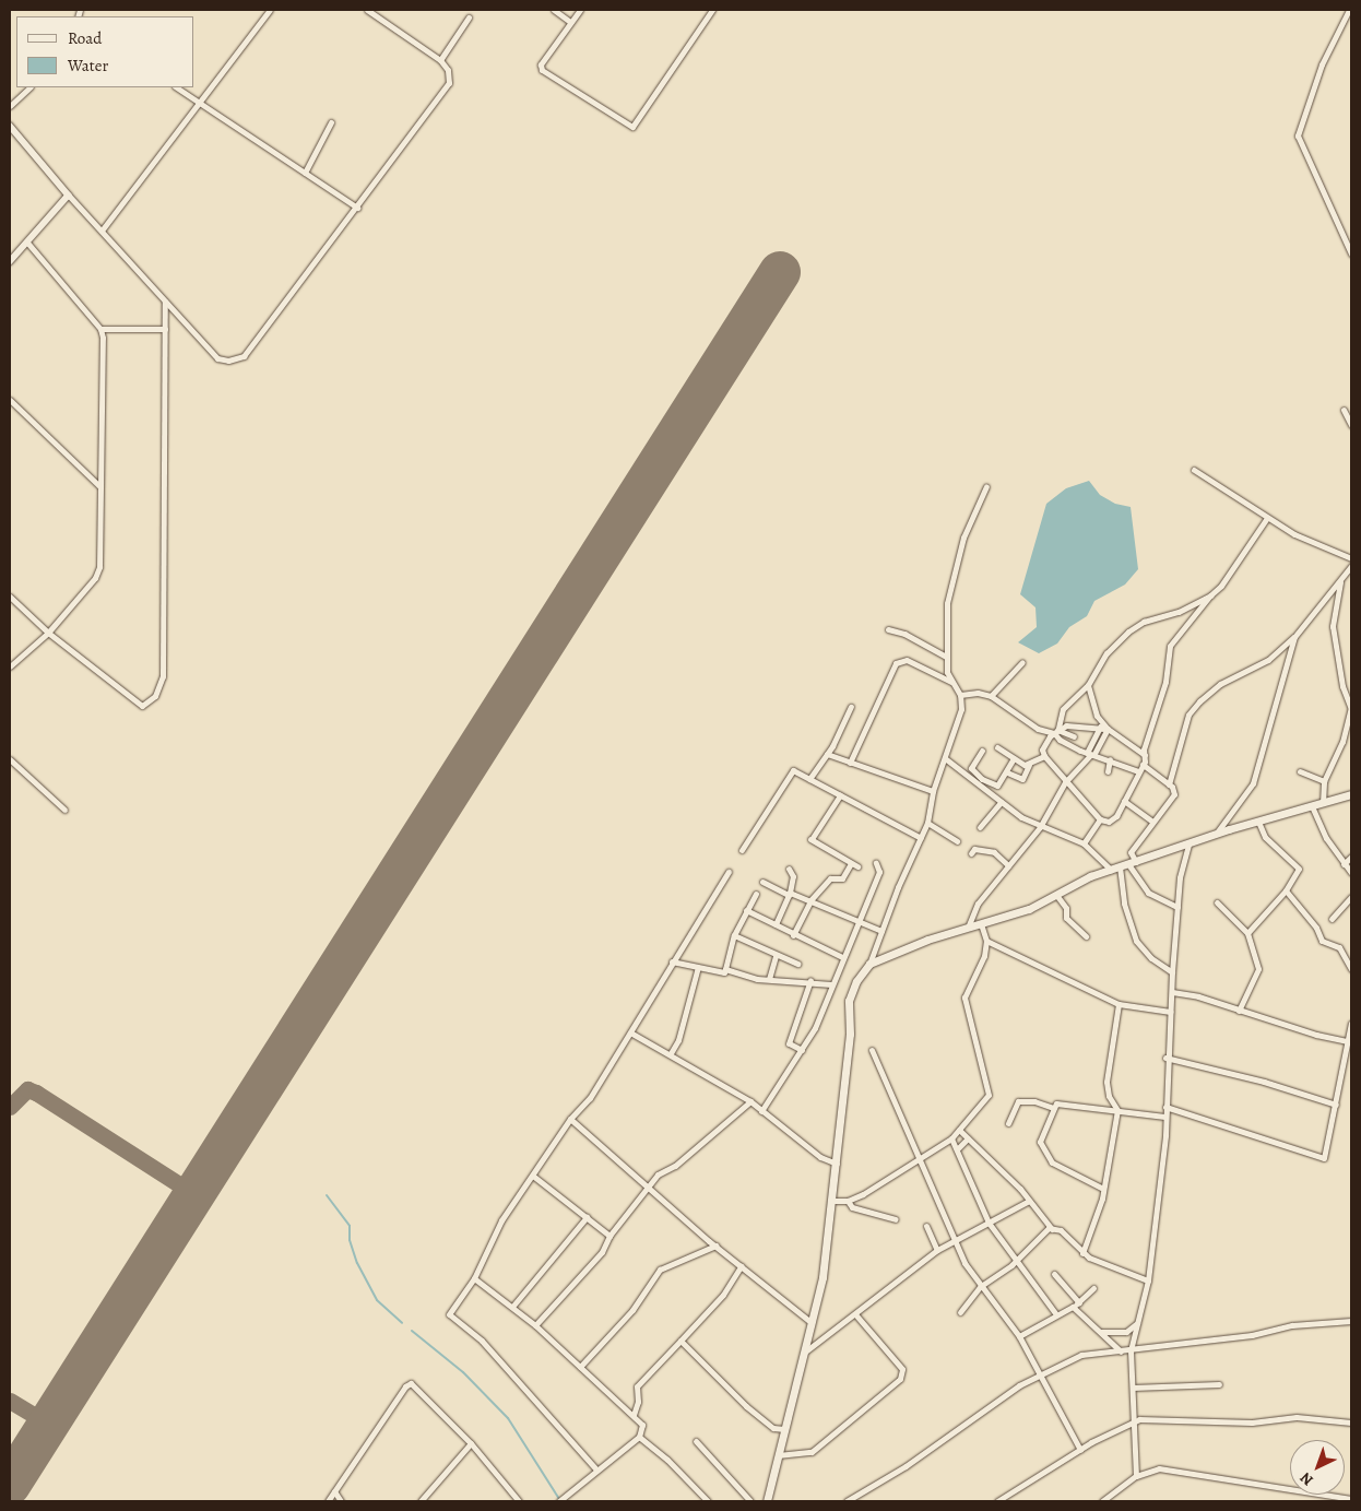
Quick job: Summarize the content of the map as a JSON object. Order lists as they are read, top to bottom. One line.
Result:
{"legend":["Road","Water"],"north":"bottom left"}
